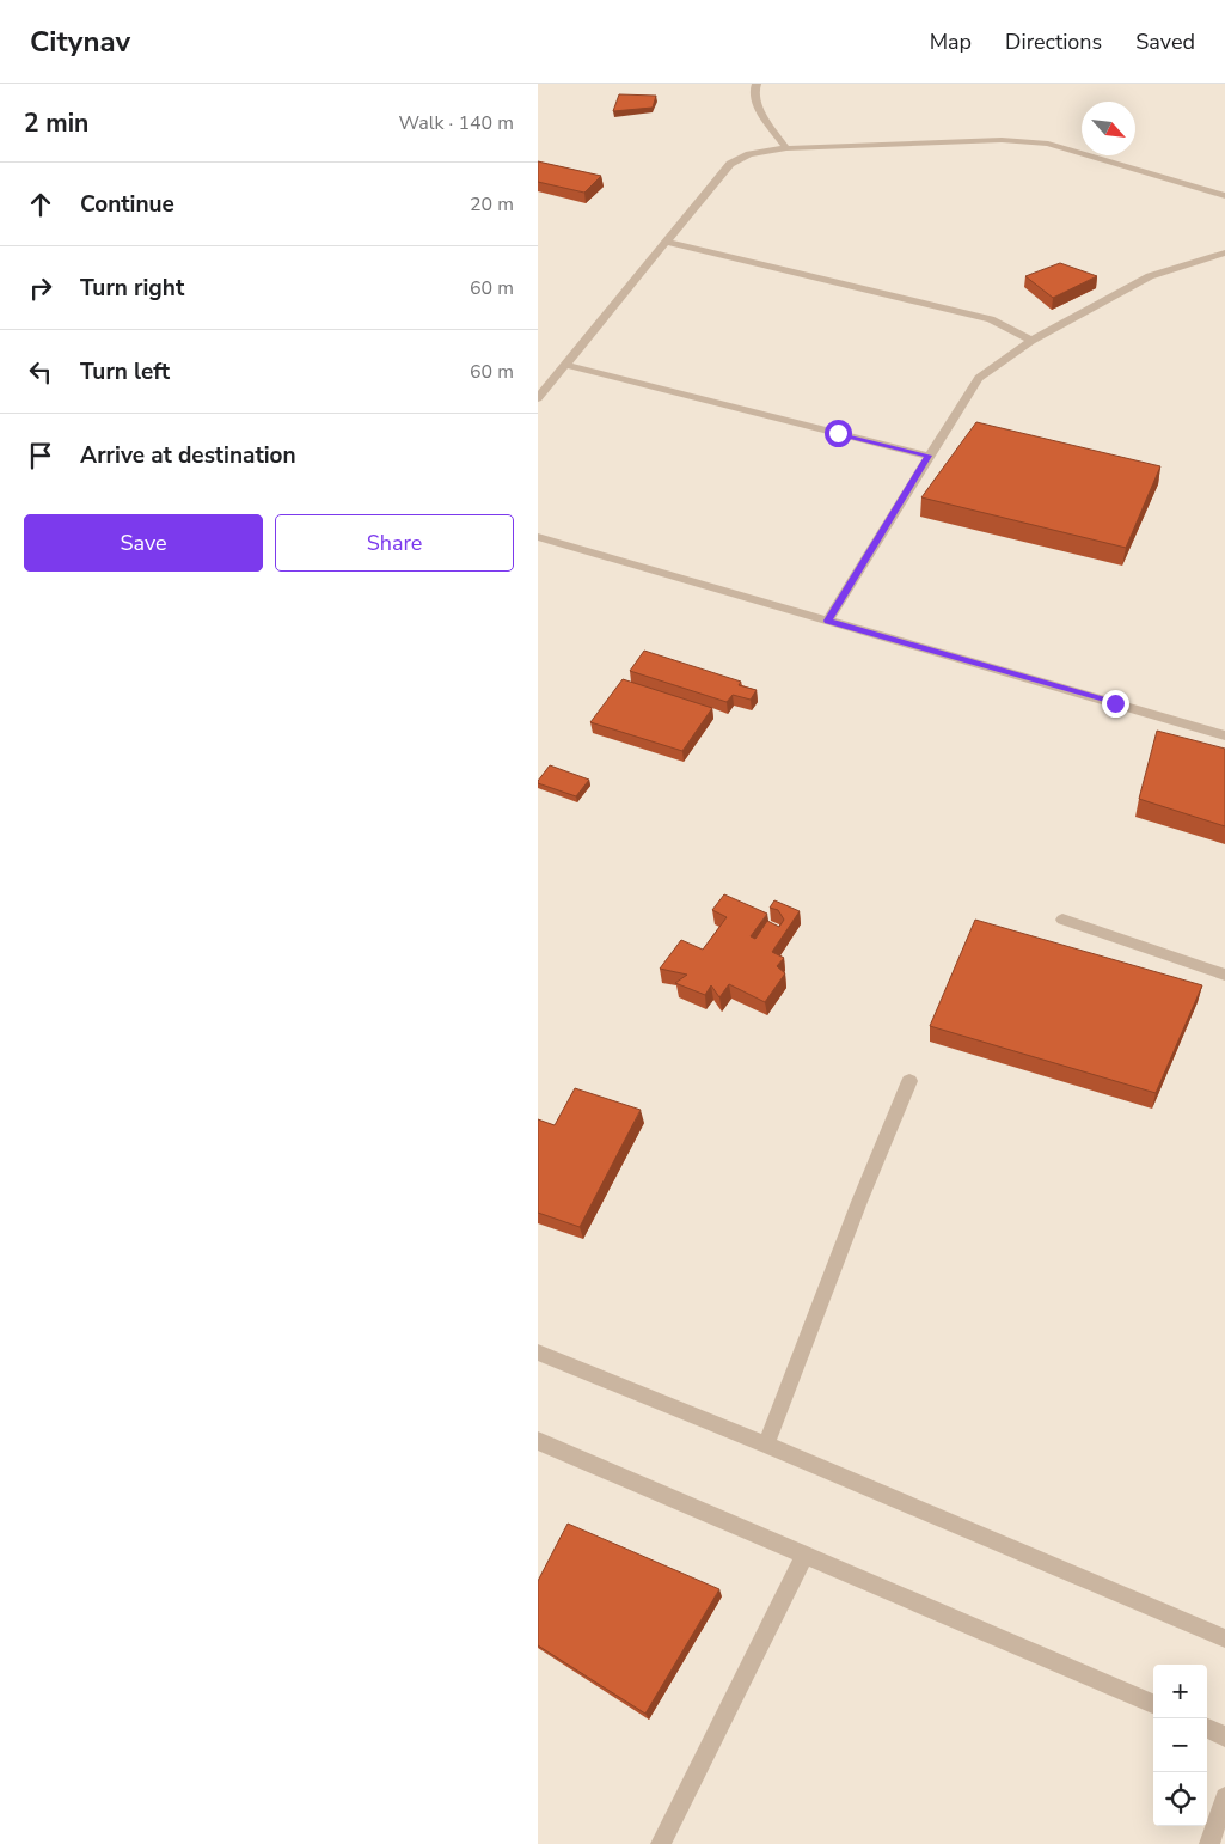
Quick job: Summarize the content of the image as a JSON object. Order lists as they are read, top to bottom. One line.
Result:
{"north":"bottom right","page":{"header":"Citynav","nav":["Map","Directions","Saved"],"heading":["2 min","Walk · 140 m"],"list":[["Continue","20 m"],["Turn right","60 m"],["Turn left","60 m"],"Arrive at destination"],"buttons":["Save","Share"],"map_buttons":["+","−"]}}
